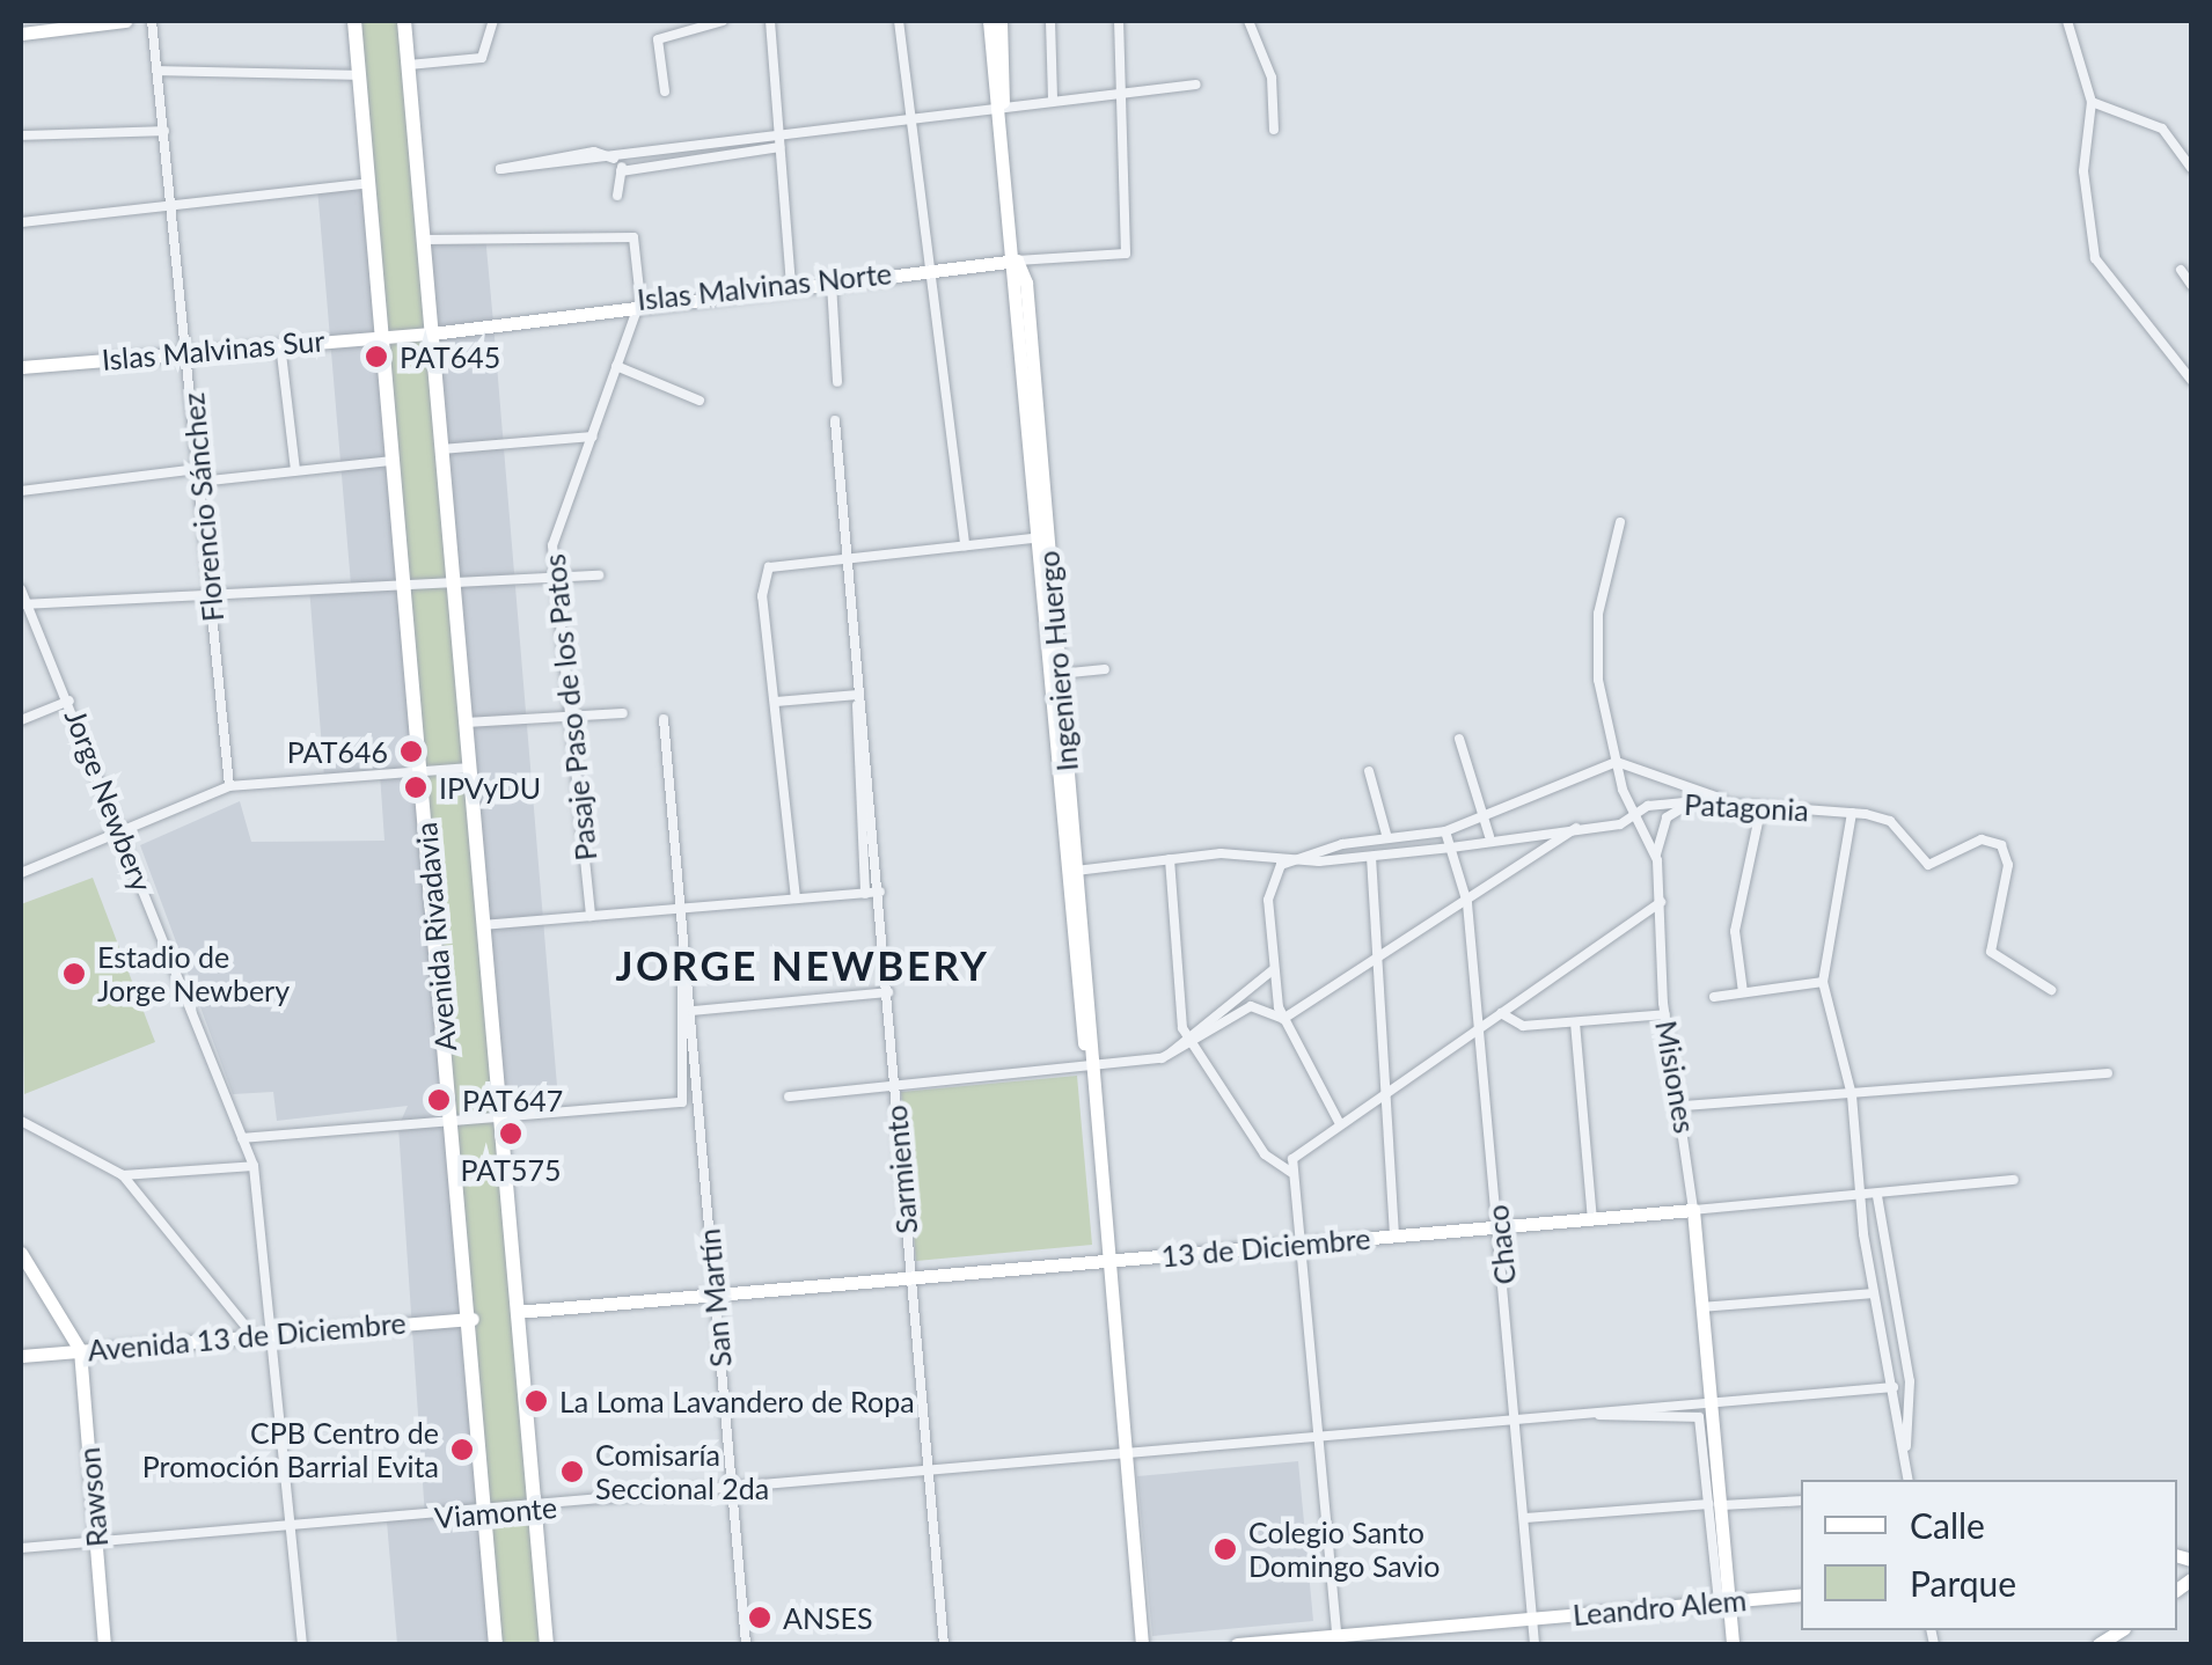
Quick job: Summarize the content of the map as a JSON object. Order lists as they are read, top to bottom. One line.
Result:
{"streets":{"main road":["Islas Malvinas Norte","Islas Malvinas Sur","Ingeniero Huergo","Avenida Rivadavia","Misiones","13 de Diciembre","Avenida 13 de Diciembre","Rawson","Leandro Alem"],"street":["Florencio Sánchez","Pasaje Paso de los Patos","Jorge Newbery","Patagonia","Sarmiento","Chaco","San Martín","Viamonte"]},"crossings":[["Islas Malvinas Norte","Islas Malvinas Sur"],["Islas Malvinas Norte","Ingeniero Huergo"],["Islas Malvinas Norte","Pasaje Paso de los Patos"],["Islas Malvinas Norte","Avenida Rivadavia"],["Islas Malvinas Sur","Florencio Sánchez"],["Islas Malvinas Sur","Avenida Rivadavia"],["Ingeniero Huergo","Patagonia"],["Ingeniero Huergo","13 de Diciembre"],["Ingeniero Huergo","Viamonte"],["Pasaje Paso de los Patos","Avenida Rivadavia"],["Jorge Newbery","Avenida 13 de Diciembre"],["Jorge Newbery","Viamonte"],["Patagonia","Misiones"],["Patagonia","Chaco"],["Avenida Rivadavia","13 de Diciembre"],["Avenida Rivadavia","San Martín"],["Avenida Rivadavia","Avenida 13 de Diciembre"],["Avenida Rivadavia","Viamonte"],["Misiones","13 de Diciembre"],["Misiones","Leandro Alem"],["Sarmiento","13 de Diciembre"],["Sarmiento","Viamonte"],["Chaco","13 de Diciembre"],["Chaco","Viamonte"],["Chaco","Leandro Alem"],["13 de Diciembre","San Martín"],["San Martín","Viamonte"],["Avenida 13 de Diciembre","Rawson"],["Rawson","Viamonte"]],"districts":["JORGE NEWBERY"],"places":["PAT645","PAT646","IPVyDU","Estadio de Jorge Newbery","PAT647","PAT575","La Loma Lavandero de Ropa","CPB Centro de Promoción Barrial Evita","Comisaría Seccional 2da","Colegio Santo Domingo Savio","ANSES"],"legend":["Calle","Parque"]}
